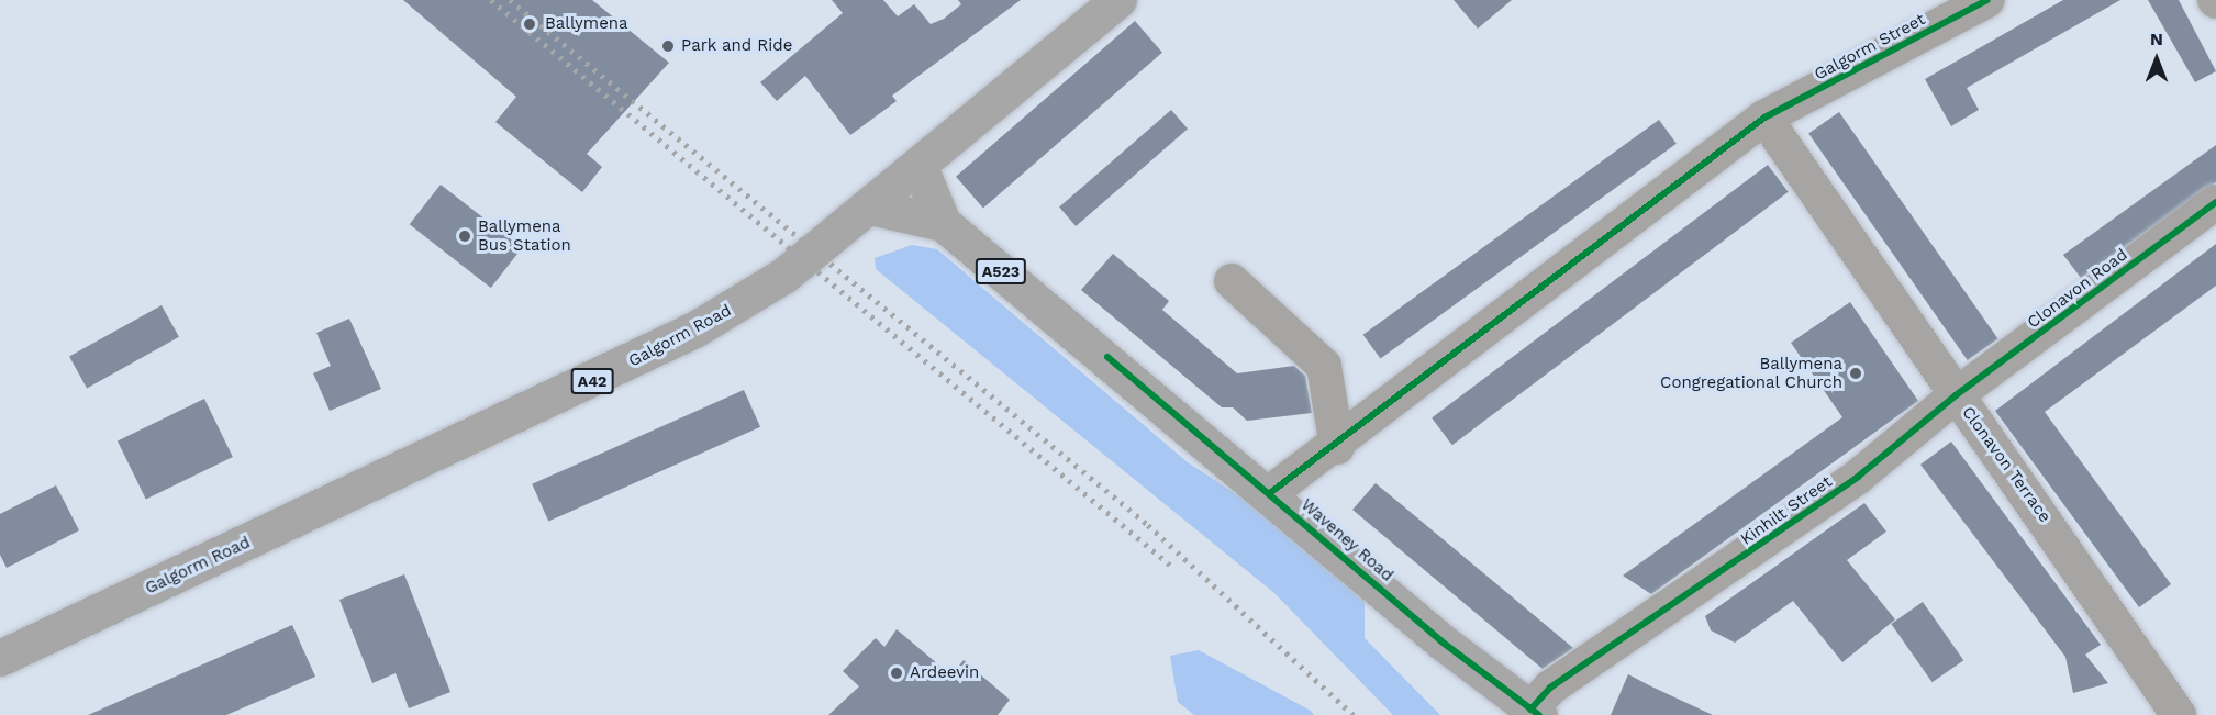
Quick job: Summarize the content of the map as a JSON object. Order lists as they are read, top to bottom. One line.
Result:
{"streets":{"main road":["A523","Galgorm Road","A42","Waveney Road"],"street":["Galgorm Street","Clonavon Road","Clonavon Terrace","Kinhilt Street"]},"crossings":[["Galgorm Street","Clonavon Terrace"],["Galgorm Street","Waveney Road"],["Clonavon Road","Clonavon Terrace"],["Clonavon Road","Kinhilt Street"],["Galgorm Road","Waveney Road"],["Clonavon Terrace","Kinhilt Street"],["Kinhilt Street","Waveney Road"]],"places":["Ballymena","Park and Ride","Ballymena Bus Station","Ballymena Congregational Church","Ardeevin"],"north":"top"}
